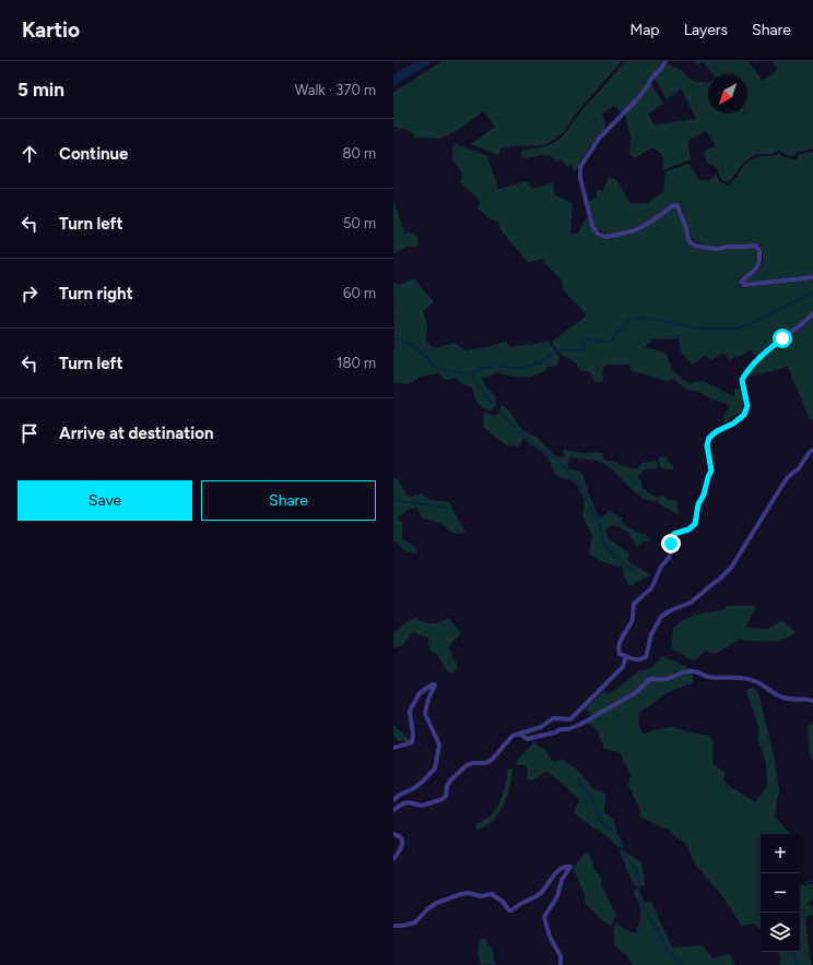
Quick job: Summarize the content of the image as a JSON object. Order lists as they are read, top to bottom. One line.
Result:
{"north":"bottom left","page":{"header":"Kartio","nav":["Map","Layers","Share"],"heading":["5 min","Walk · 370 m"],"list":[["Continue","80 m"],["Turn left","50 m"],["Turn right","60 m"],["Turn left","180 m"],"Arrive at destination"],"buttons":["Save","Share"],"map_buttons":["+","−"]}}
